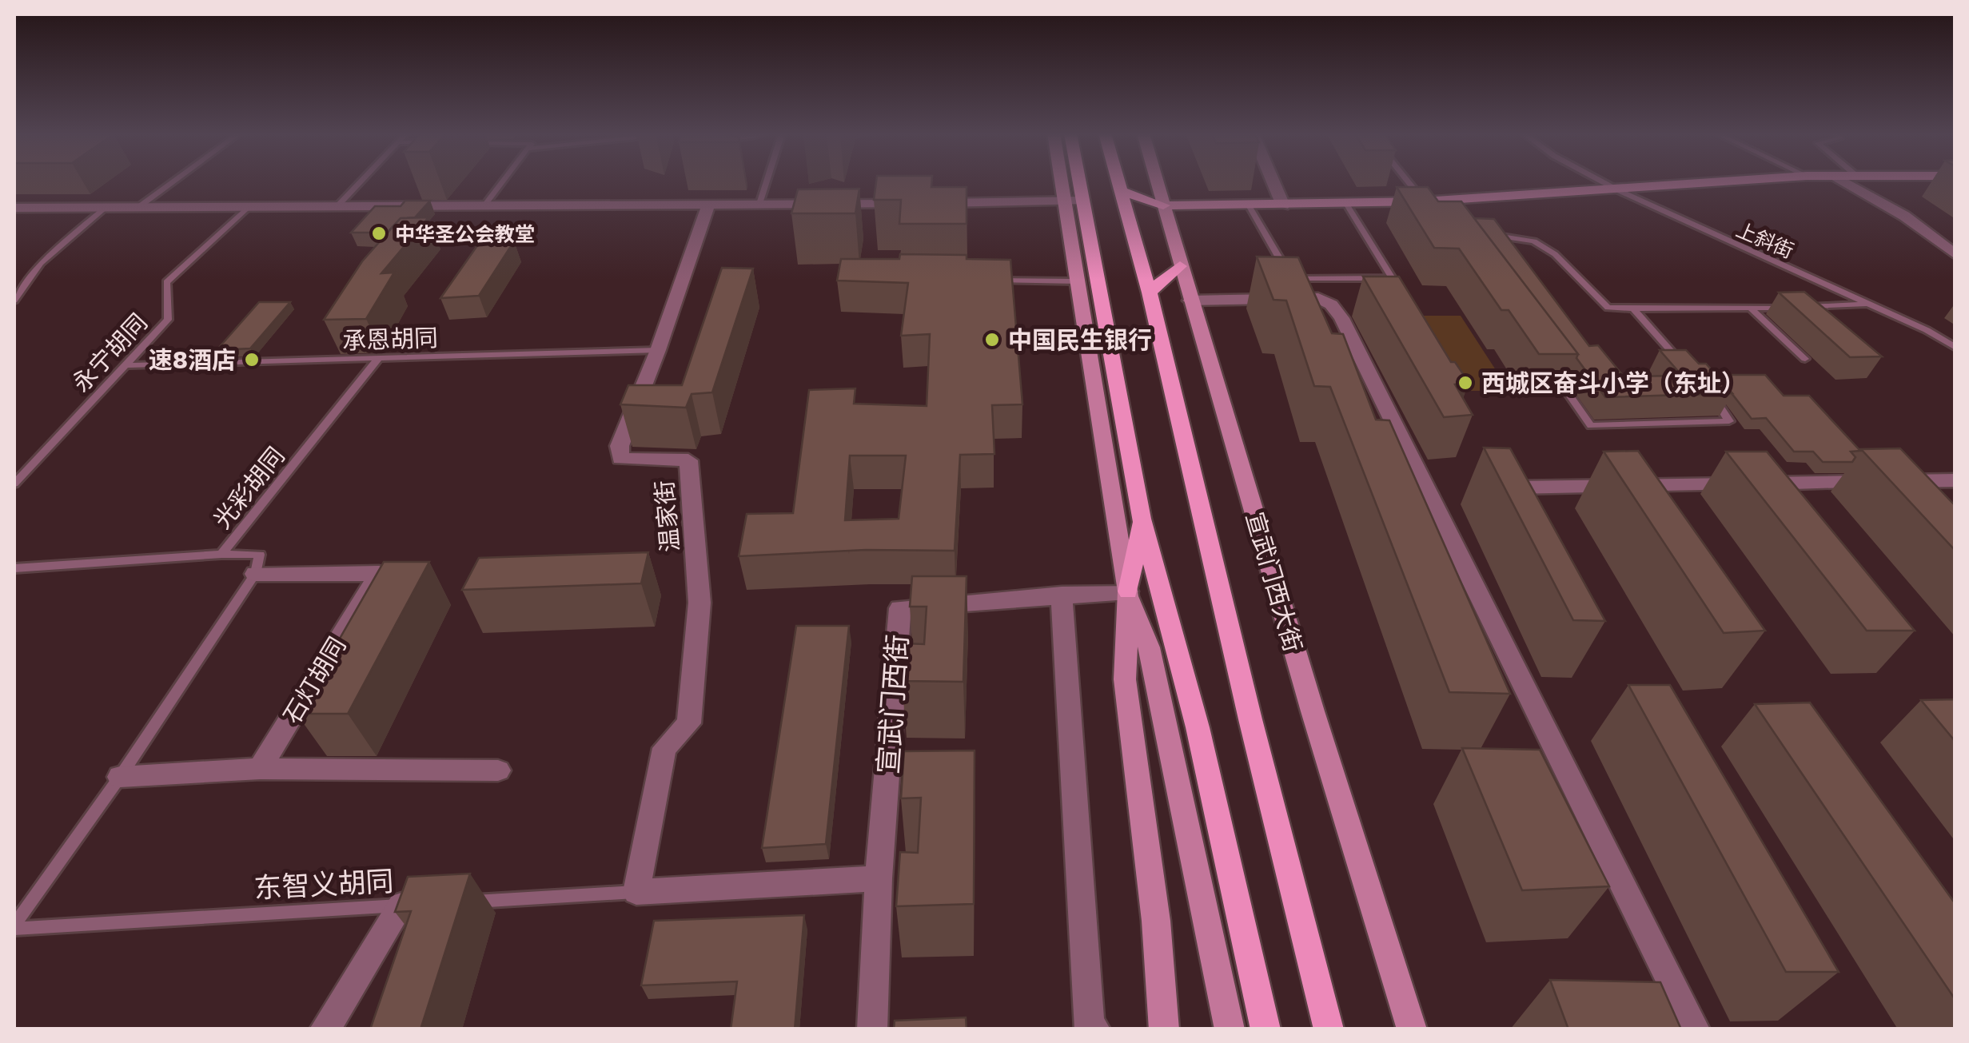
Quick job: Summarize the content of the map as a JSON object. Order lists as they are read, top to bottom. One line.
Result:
{"streets":{"street":["温家街","宣武门西大街","石灯胡同","宣武门西街"],"lane":["上斜街","承恩胡同","永宁胡同","光彩胡同","东智义胡同"]},"crossings":[["承恩胡同","永宁胡同"],["承恩胡同","光彩胡同"],["承恩胡同","温家街"]],"places":["中华圣公会教堂","中国民生银行","速8酒店","西城区奋斗小学（东址）"]}
